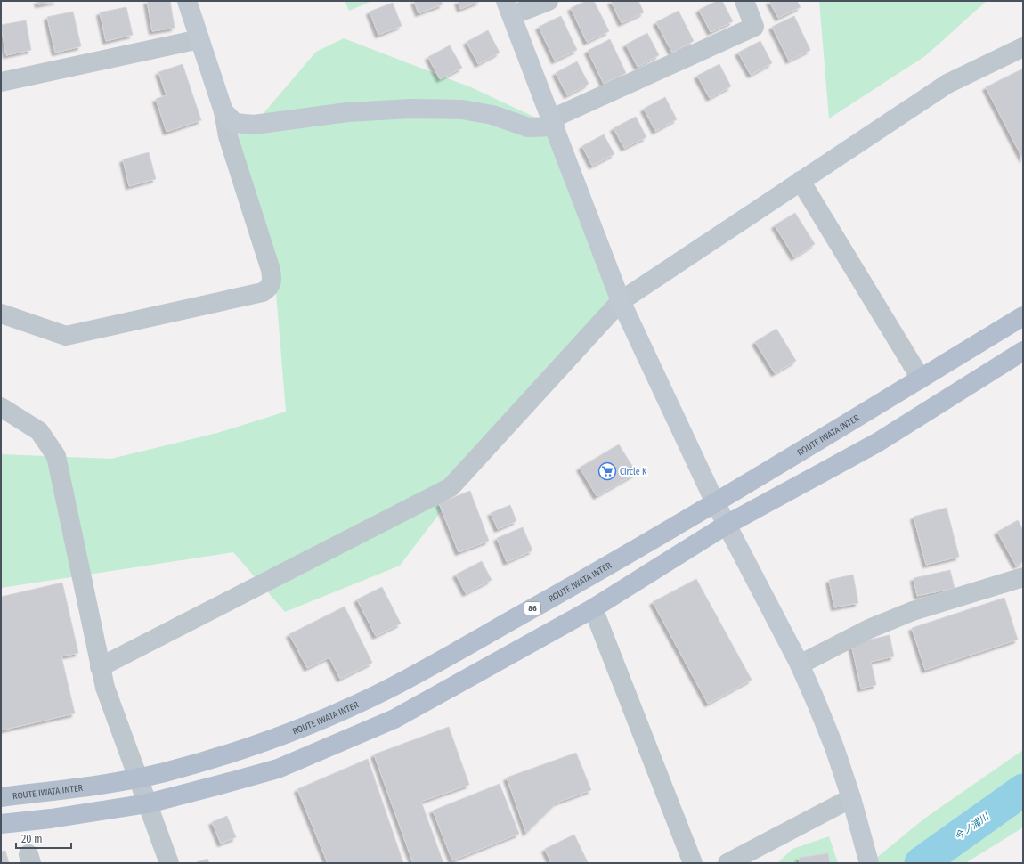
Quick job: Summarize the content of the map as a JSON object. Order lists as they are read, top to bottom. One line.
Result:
{"streets":{"main road":["ROUTE IWATA INTER","86"]},"water":["今ノ浦川"],"places":{"supermarket":["Circle K"]},"scale_bar":"20 m"}
